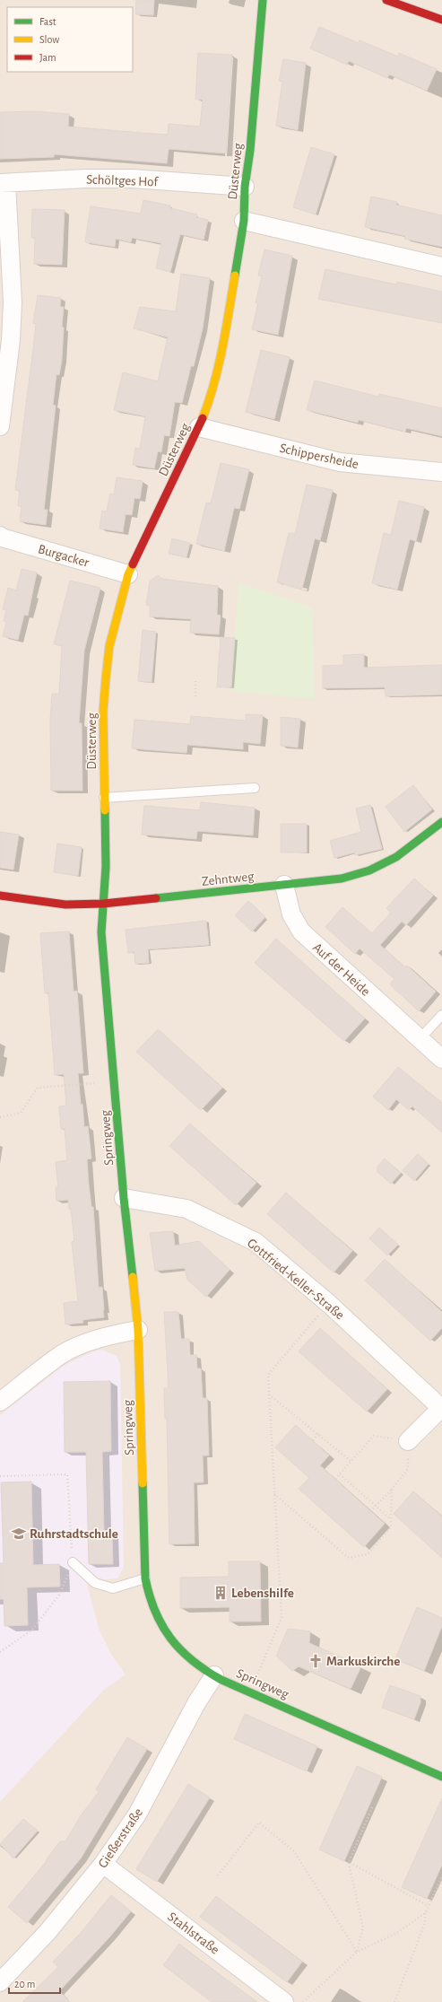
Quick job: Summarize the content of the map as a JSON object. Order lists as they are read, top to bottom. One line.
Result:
{"streets":{"street":["Düsterweg","Schöltges Hof","Schippersheide","Burgacker","Zehntweg","Auf der Heide","Springweg","Gottfried-Keller-Straße","Gießerstraße","Stahlstraße"]},"crossings":[["Düsterweg","Schöltges Hof"],["Düsterweg","Schippersheide"],["Düsterweg","Burgacker"],["Düsterweg","Zehntweg"],["Düsterweg","Springweg"],["Zehntweg","Auf der Heide"],["Zehntweg","Springweg"],["Springweg","Gottfried-Keller-Straße"],["Springweg","Gießerstraße"],["Gießerstraße","Stahlstraße"]],"places":{"school or university":["Ruhrstadtschule"],"building":["Lebenshilfe"],"church":["Markuskirche"]},"legend":["Fast","Slow","Jam"],"scale_bar":"20 m"}
